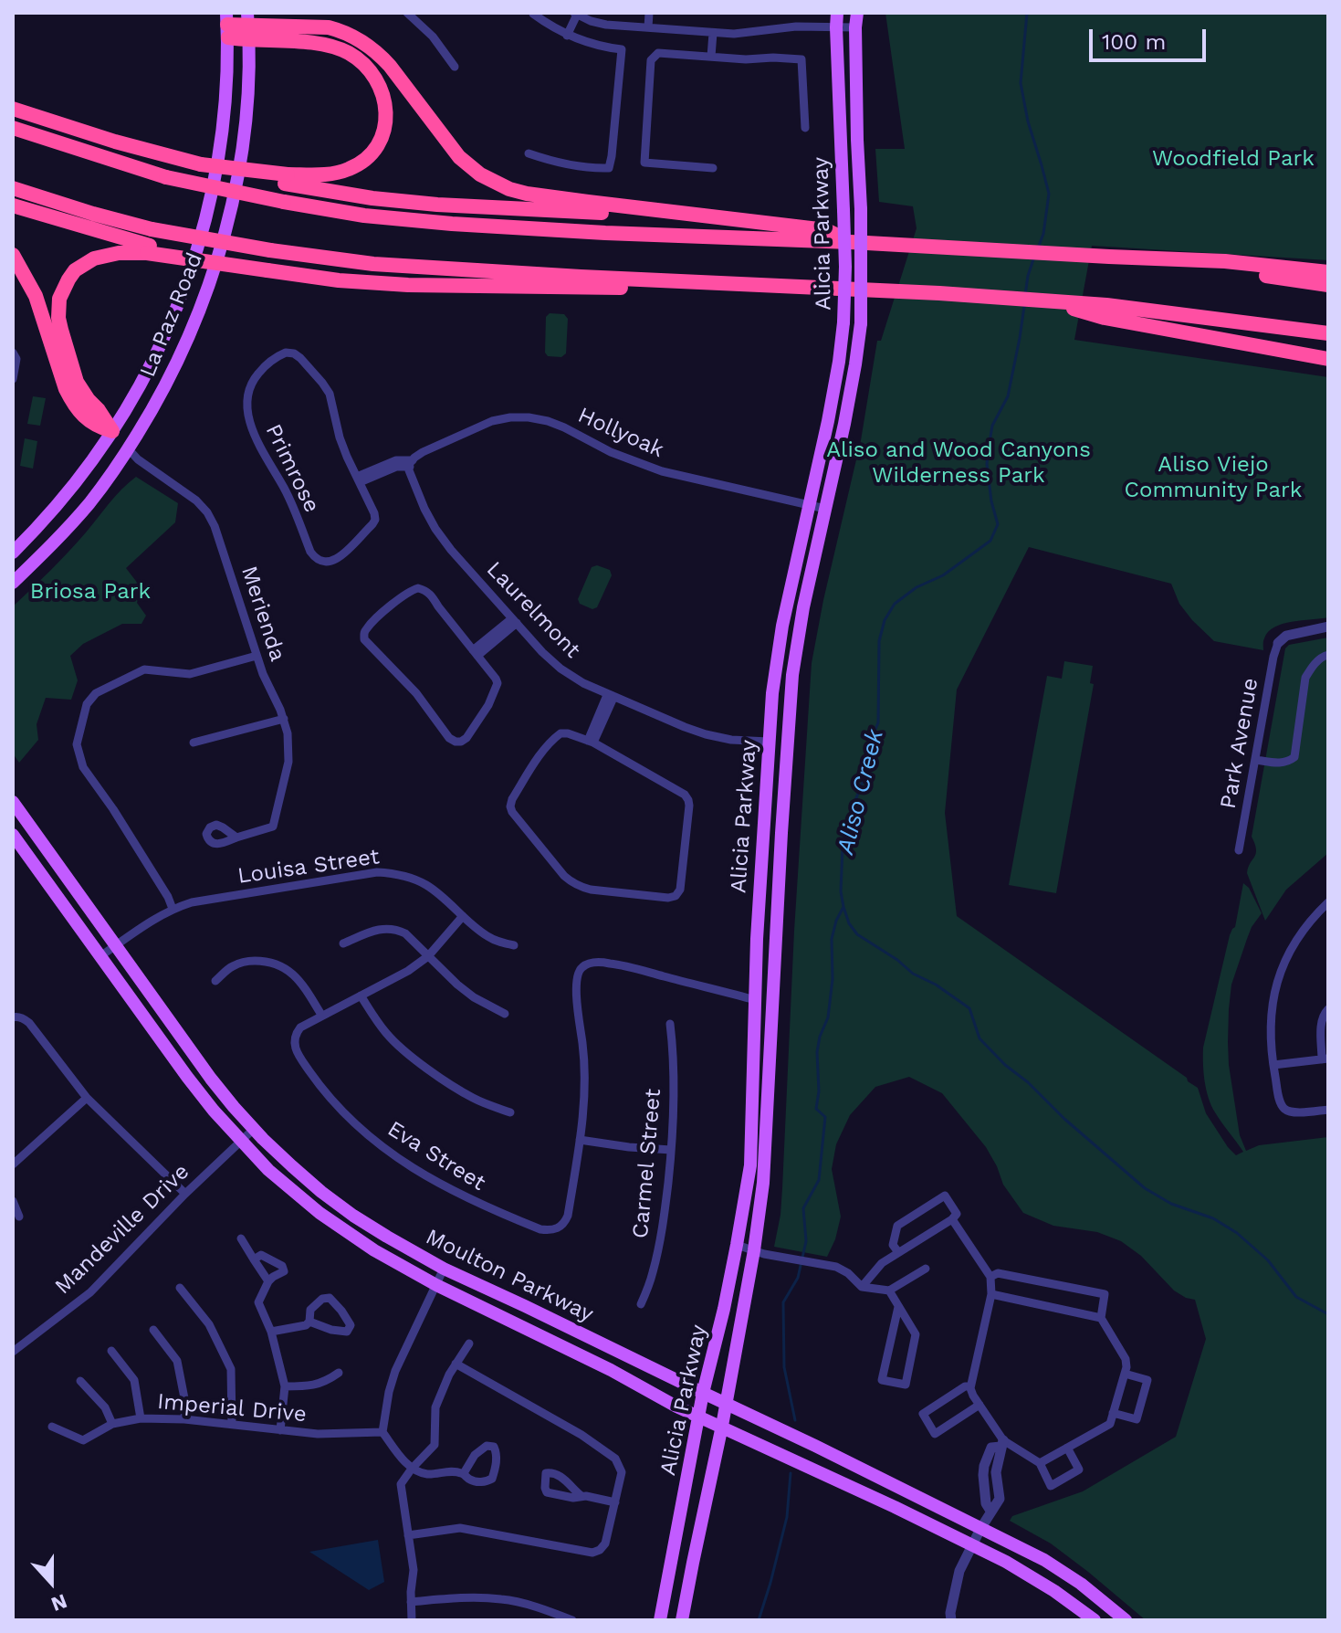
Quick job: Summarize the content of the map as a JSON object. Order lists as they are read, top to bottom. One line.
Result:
{"streets":{"main road":["Alicia Parkway","La Paz Road","Moulton Parkway"],"street":["Hollyoak","Primrose","Laurelmont","Merienda","Park Avenue","Louisa Street","Eva Street","Carmel Street","Mandeville Drive","Imperial Drive"]},"crossings":[["Alicia Parkway","Hollyoak"],["Alicia Parkway","Laurelmont"],["Alicia Parkway","Moulton Parkway"],["La Paz Road","Merienda"],["Hollyoak","Laurelmont"],["Louisa Street","Moulton Parkway"],["Mandeville Drive","Moulton Parkway"]],"water":["Aliso Creek"],"parks":["Woodfield Park","Aliso and Wood Canyons Wilderness Park","Aliso Viejo Community Park","Briosa Park"],"scale_bar":"100 m","north":"bottom"}
